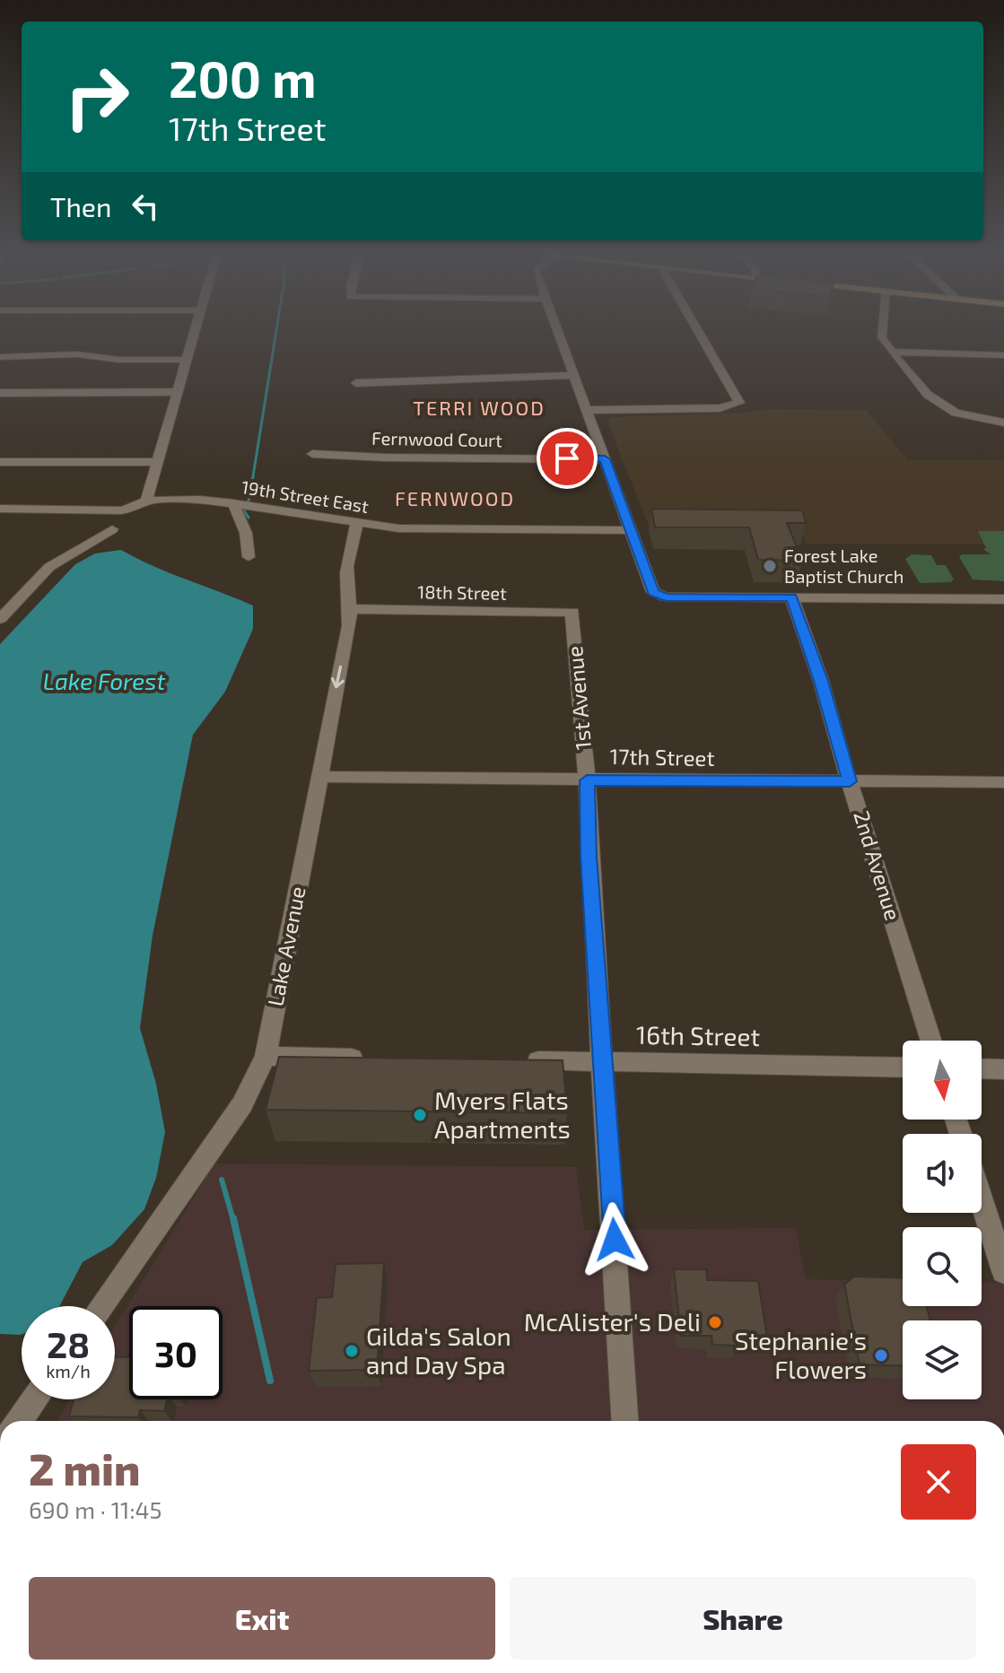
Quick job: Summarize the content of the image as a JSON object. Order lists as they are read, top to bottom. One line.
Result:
{"streets":{"street":["Fernwood Court","19th Street East","18th Street","1st Avenue","17th Street","2nd Avenue","Lake Avenue","16th Street"]},"crossings":[["19th Street East","Lake Avenue"],["18th Street","1st Avenue"],["18th Street","Lake Avenue"],["1st Avenue","17th Street"],["1st Avenue","16th Street"],["17th Street","2nd Avenue"],["17th Street","Lake Avenue"]],"districts":["TERRI WOOD","FERNWOOD"],"water":["Lake Forest"],"places":["Forest Lake Baptist Church","Myers Flats Apartments","McAlister's Deli","Gilda's Salon and Day Spa","Stephanie's Flowers"],"north":"bottom","page":{"turn":["200 m","17th Street"],"then":"Then","speed":"28 km/h","limit":"30","heading":["2 min","690 m · 11:45"],"buttons":["Exit","Share"]}}
